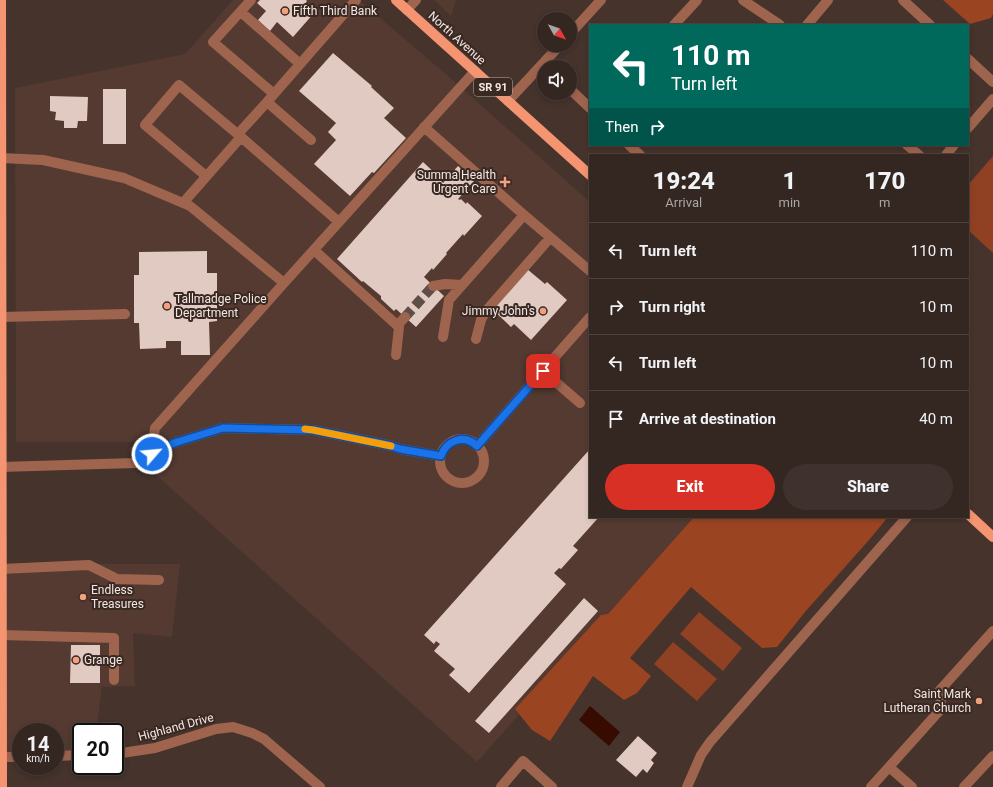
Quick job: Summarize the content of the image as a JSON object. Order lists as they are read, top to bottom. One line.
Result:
{"streets":{"main road":["North Avenue","SR 91"],"street":["Highland Drive"]},"places":{"other":["Fifth Third Bank","Tallmadge Police Department","Jimmy John's","Endless Treasures","Grange","Saint Mark Lutheran Church"],"health":["Summa Health Urgent Care"]},"north":"bottom right","page":{"turn":["110 m","Turn left"],"then":"Then","eta":["19:24","Arrival","1","min","170","m"],"list":[{"name":"Turn left","value":"110 m"},{"name":"Turn right","value":"10 m"},{"name":"Turn left","value":"10 m"},{"name":"Arrive at destination","value":"40 m"}],"buttons":["Exit","Share"],"speed":"14 km/h","limit":"20"}}
